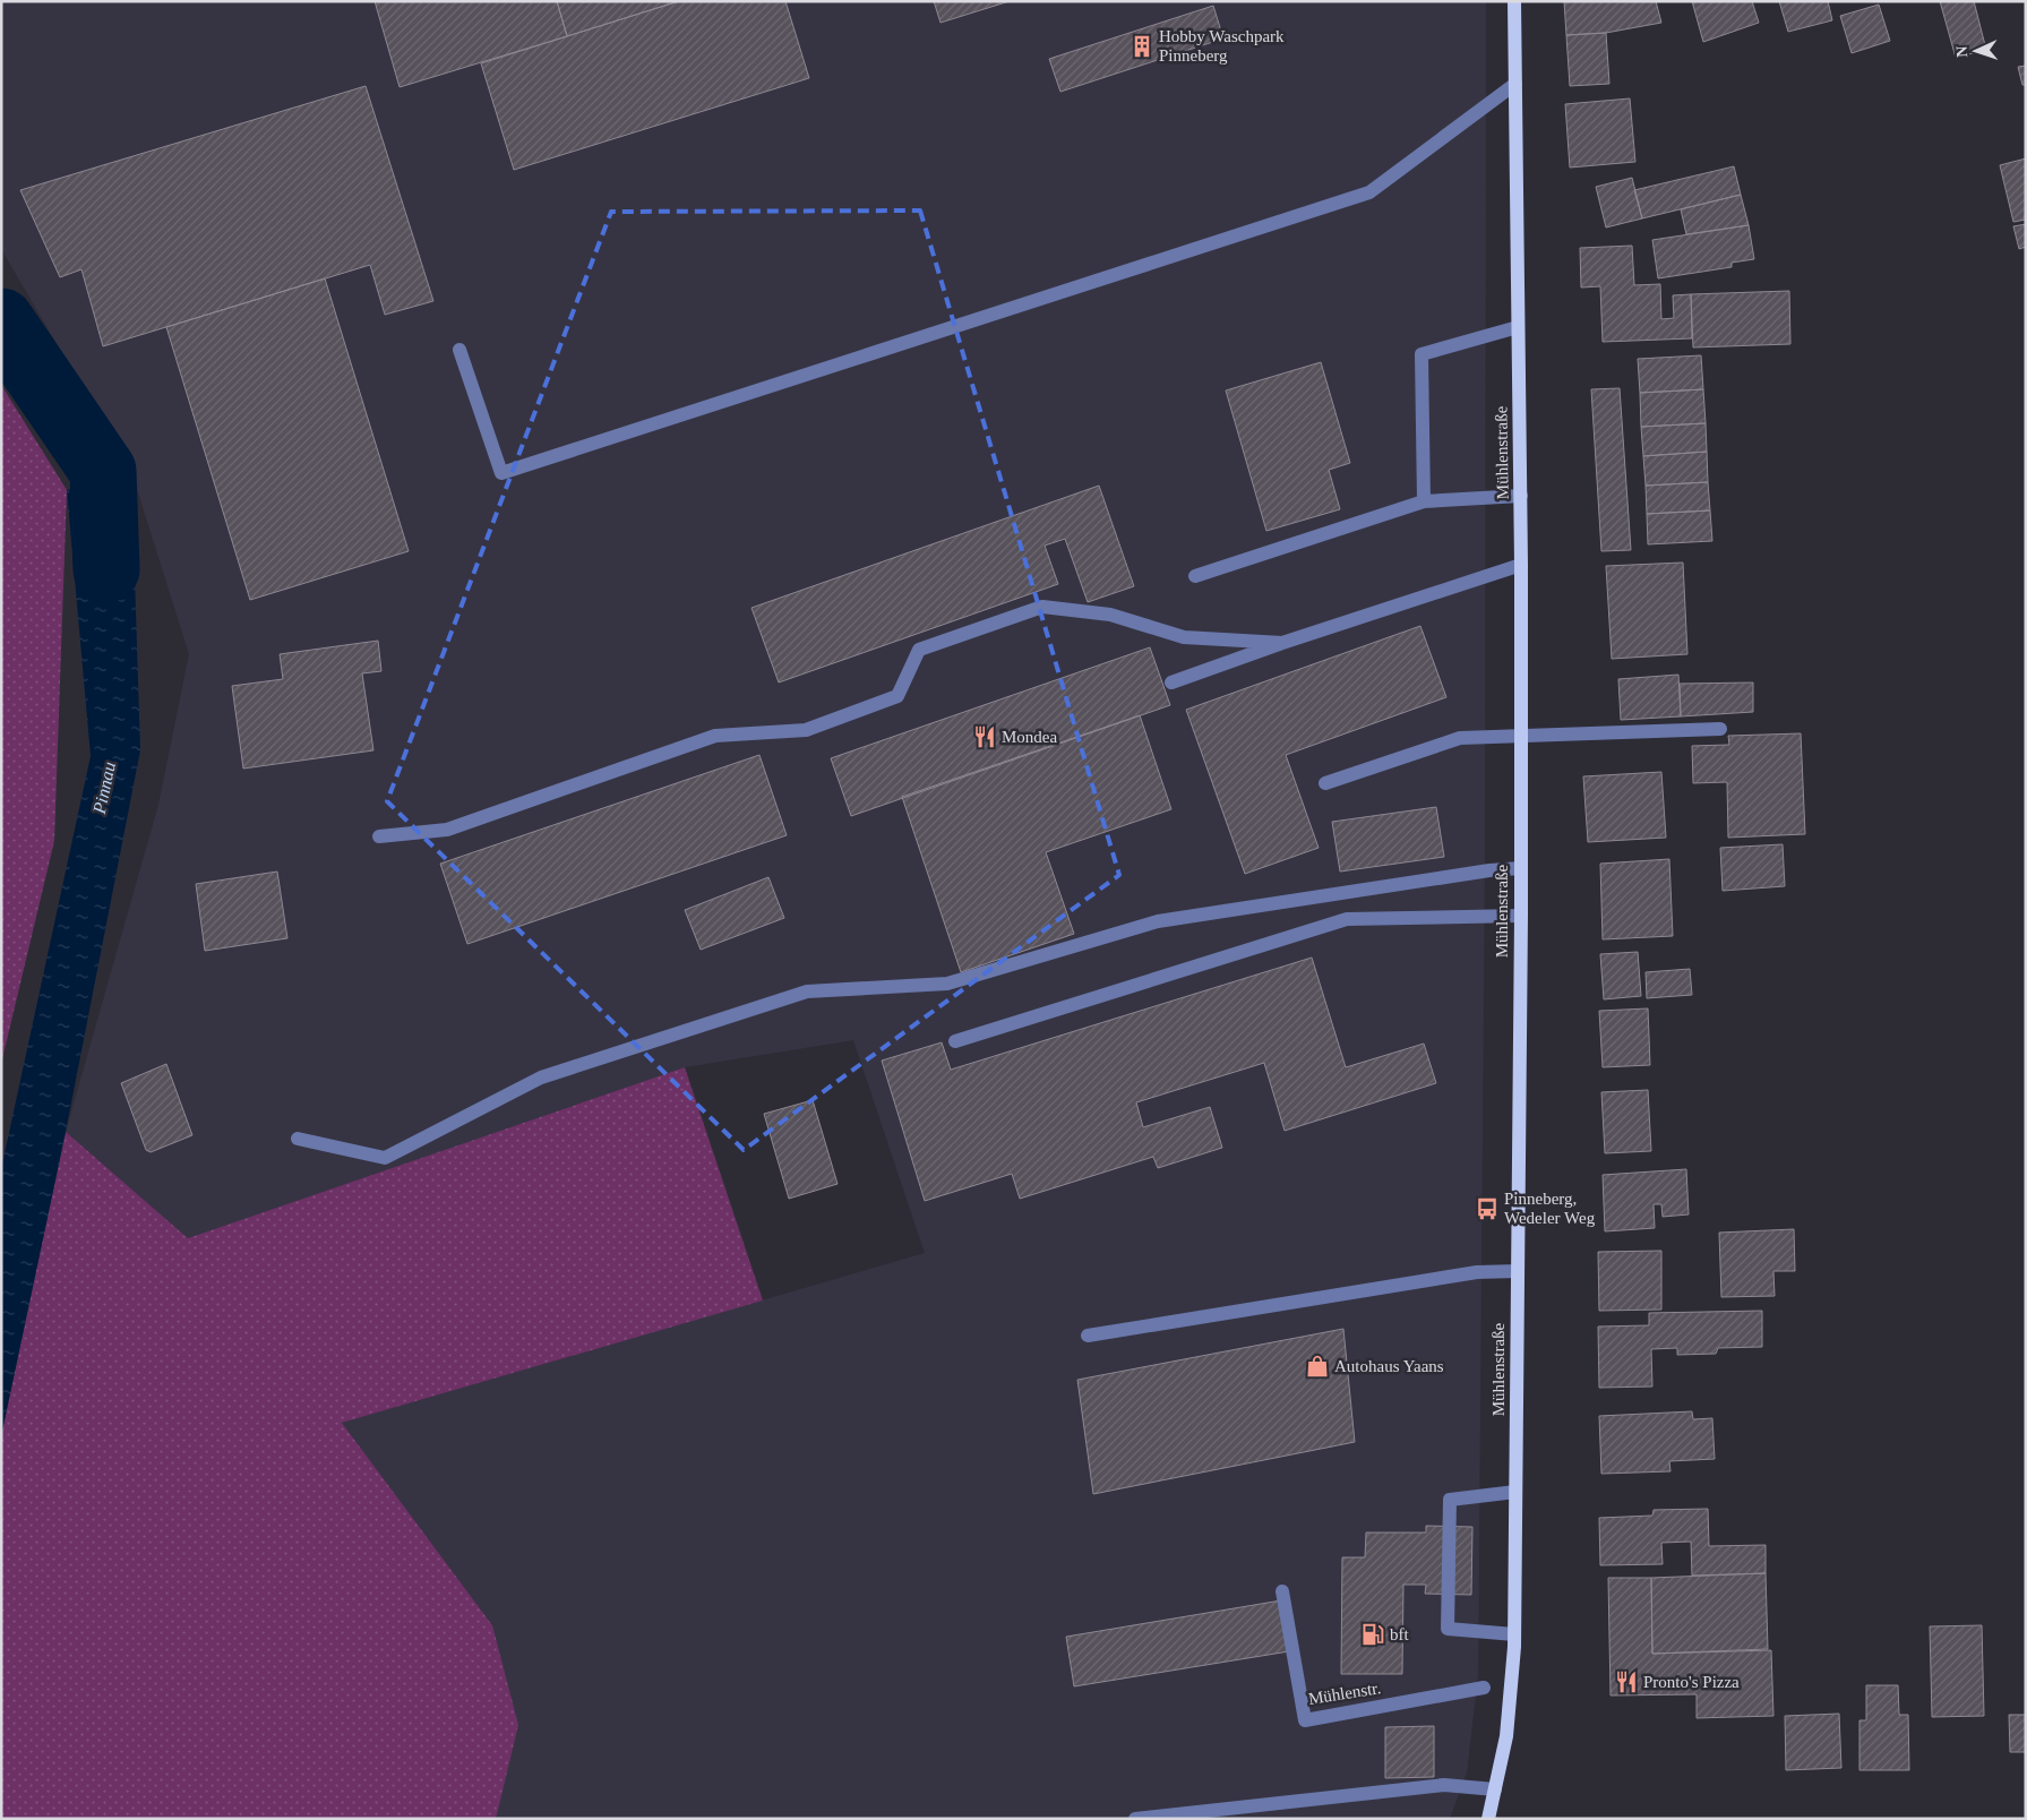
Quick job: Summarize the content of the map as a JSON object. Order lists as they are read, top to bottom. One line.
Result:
{"streets":{"main road":["Mühlenstraße"],"street":["Mühlenstr."]},"water":["Pinnau"],"places":{"building":["Hobby Waschpark Pinneberg"],"restaurant":["Mondea","Pronto's Pizza"],"bus stop":["Pinneberg, Wedeler Weg"],"shop":["Autohaus Yaans"],"fuel station":["bft"]},"north":"left"}
